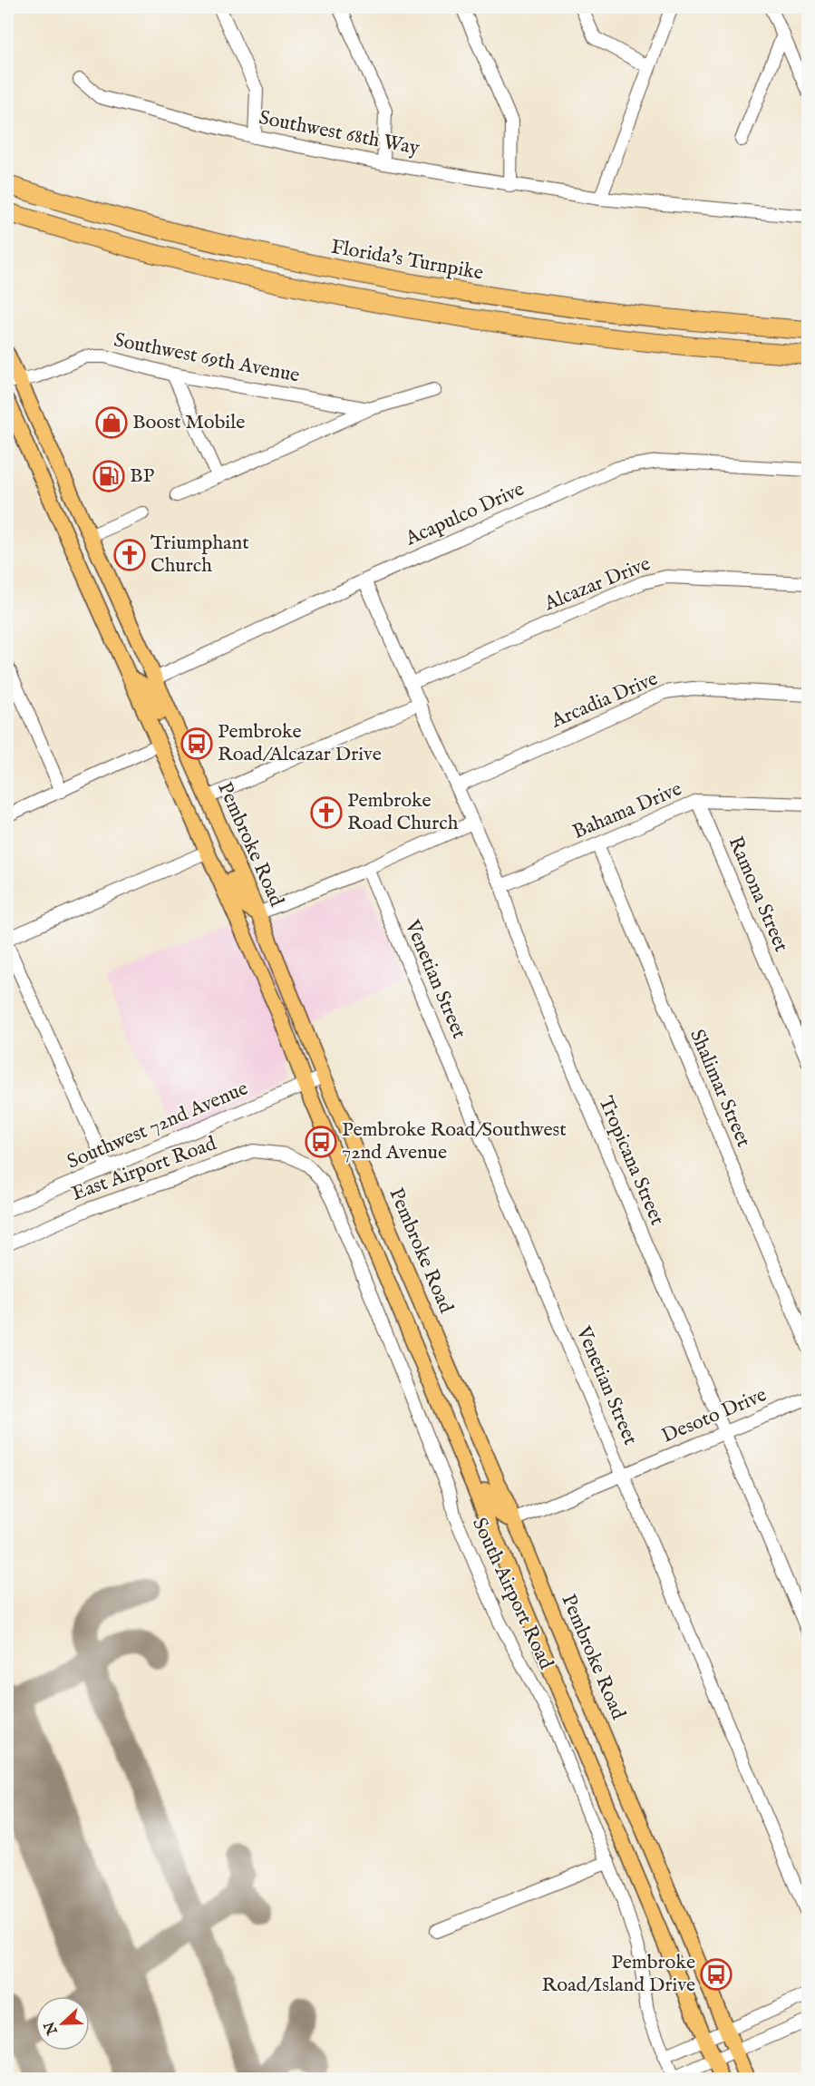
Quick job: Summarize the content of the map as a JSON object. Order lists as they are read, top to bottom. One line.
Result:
{"streets":{"highway":["Florida's Turnpike"],"main road":["Pembroke Road"],"street":["Southwest 68th Way","Southwest 69th Avenue","Acapulco Drive","Alcazar Drive","Arcadia Drive","Bahama Drive","Ramona Street","Venetian Street","Shalimar Street","Southwest 72nd Avenue","Tropicana Street","East Airport Road","Desoto Drive","South Airport Road"]},"crossings":[["Southwest 69th Avenue","Pembroke Road"],["Acapulco Drive","Pembroke Road"],["Acapulco Drive","Tropicana Street"],["Alcazar Drive","Tropicana Street"],["Arcadia Drive","Tropicana Street"],["Bahama Drive","Ramona Street"],["Bahama Drive","Shalimar Street"],["Bahama Drive","Tropicana Street"],["Pembroke Road","Southwest 72nd Avenue"],["Pembroke Road","Desoto Drive"],["Pembroke Road","South Airport Road"],["Venetian Street","Desoto Drive"],["Tropicana Street","Desoto Drive"],["East Airport Road","South Airport Road"]],"places":{"shop":["Boost Mobile"],"fuel station":["BP"],"church":["Triumphant Church","Pembroke Road Church"],"bus stop":["Pembroke Road/Alcazar Drive","Pembroke Road/Southwest 72nd Avenue","Pembroke Road/Island Drive"]},"north":"left"}
